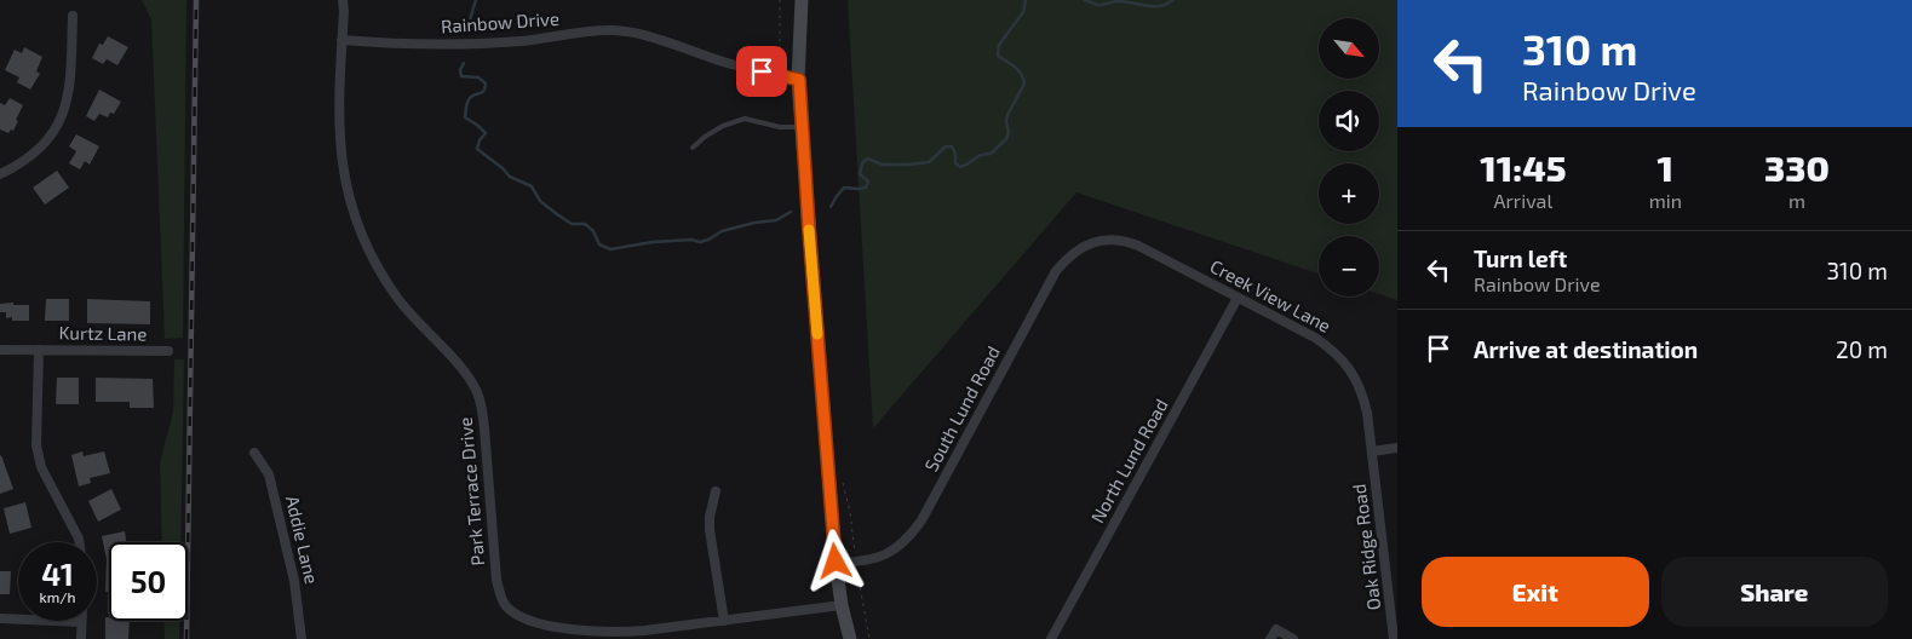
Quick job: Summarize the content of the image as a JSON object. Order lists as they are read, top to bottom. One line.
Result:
{"streets":{"street":["Rainbow Drive","Creek View Lane","Kurtz Lane","South Lund Road","North Lund Road","Park Terrace Drive","Addie Lane","Oak Ridge Road"]},"crossings":[["Rainbow Drive","Park Terrace Drive"],["Creek View Lane","South Lund Road"],["Creek View Lane","North Lund Road"],["Creek View Lane","Oak Ridge Road"]],"north":"bottom right","page":{"turn":["310 m","Rainbow Drive"],"map_buttons":["+","−"],"eta":["11:45","Arrival","1","min","330","m"],"list":[{"name":"Turn left","note":"Rainbow Drive","value":"310 m"},{"name":"Arrive at destination","value":"20 m"}],"speed":"41 km/h","limit":"50","buttons":["Exit","Share"]}}
